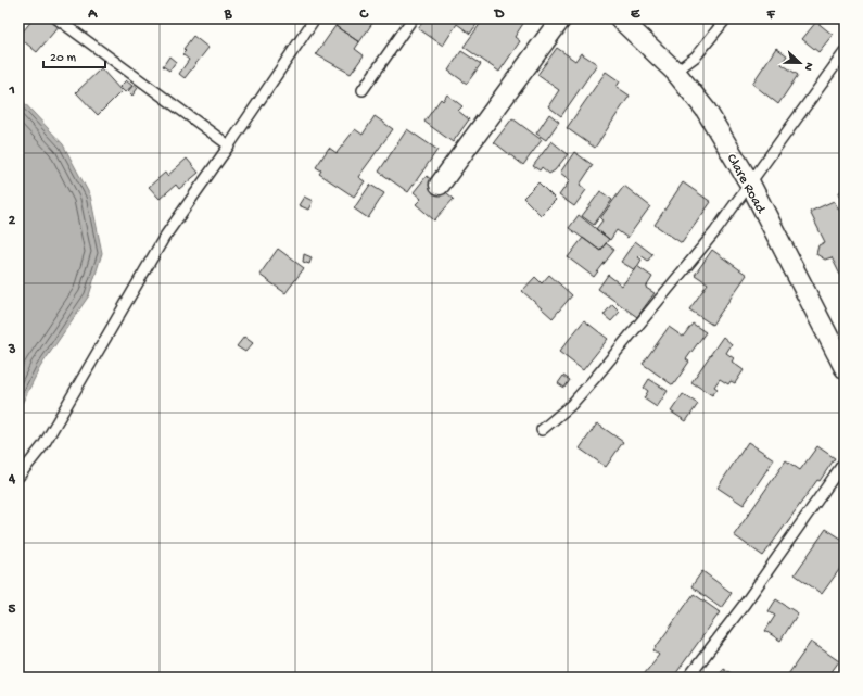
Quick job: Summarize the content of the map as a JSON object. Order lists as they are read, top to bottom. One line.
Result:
{"streets":{"street":["Clare Road"]},"scale_bar":"20 m","north":"right","grid":{"columns":["A","B","C","D","E","F"],"rows":["1","2","3","4","5"]}}
